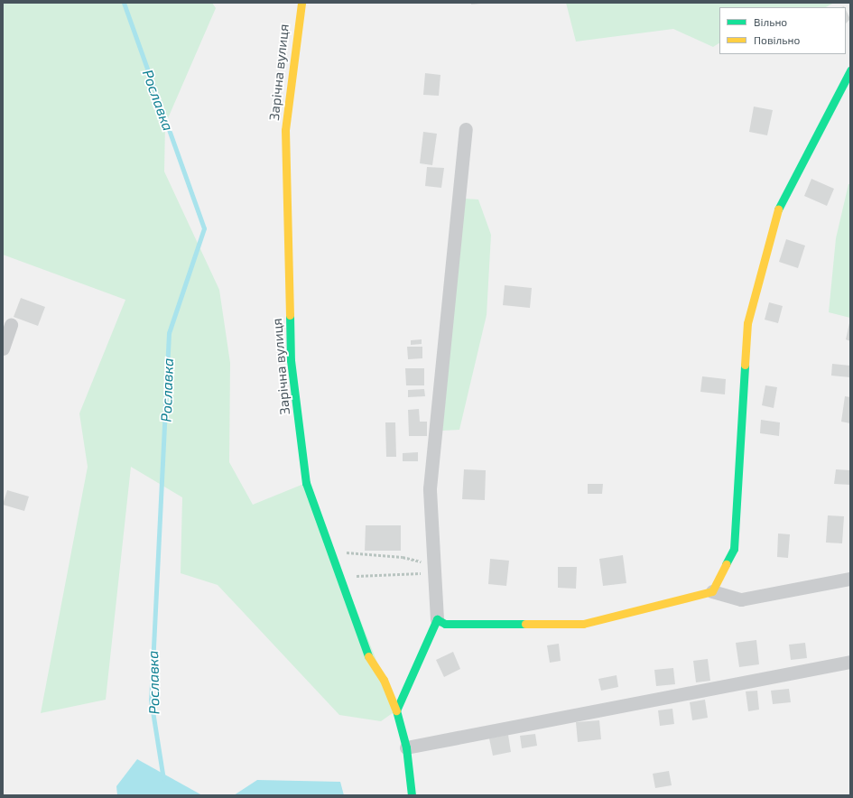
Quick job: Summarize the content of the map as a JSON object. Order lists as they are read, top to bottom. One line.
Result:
{"streets":{"street":["Зарічна вулиця"]},"water":["Рославка"],"legend":["Вільно","Повільно"]}
